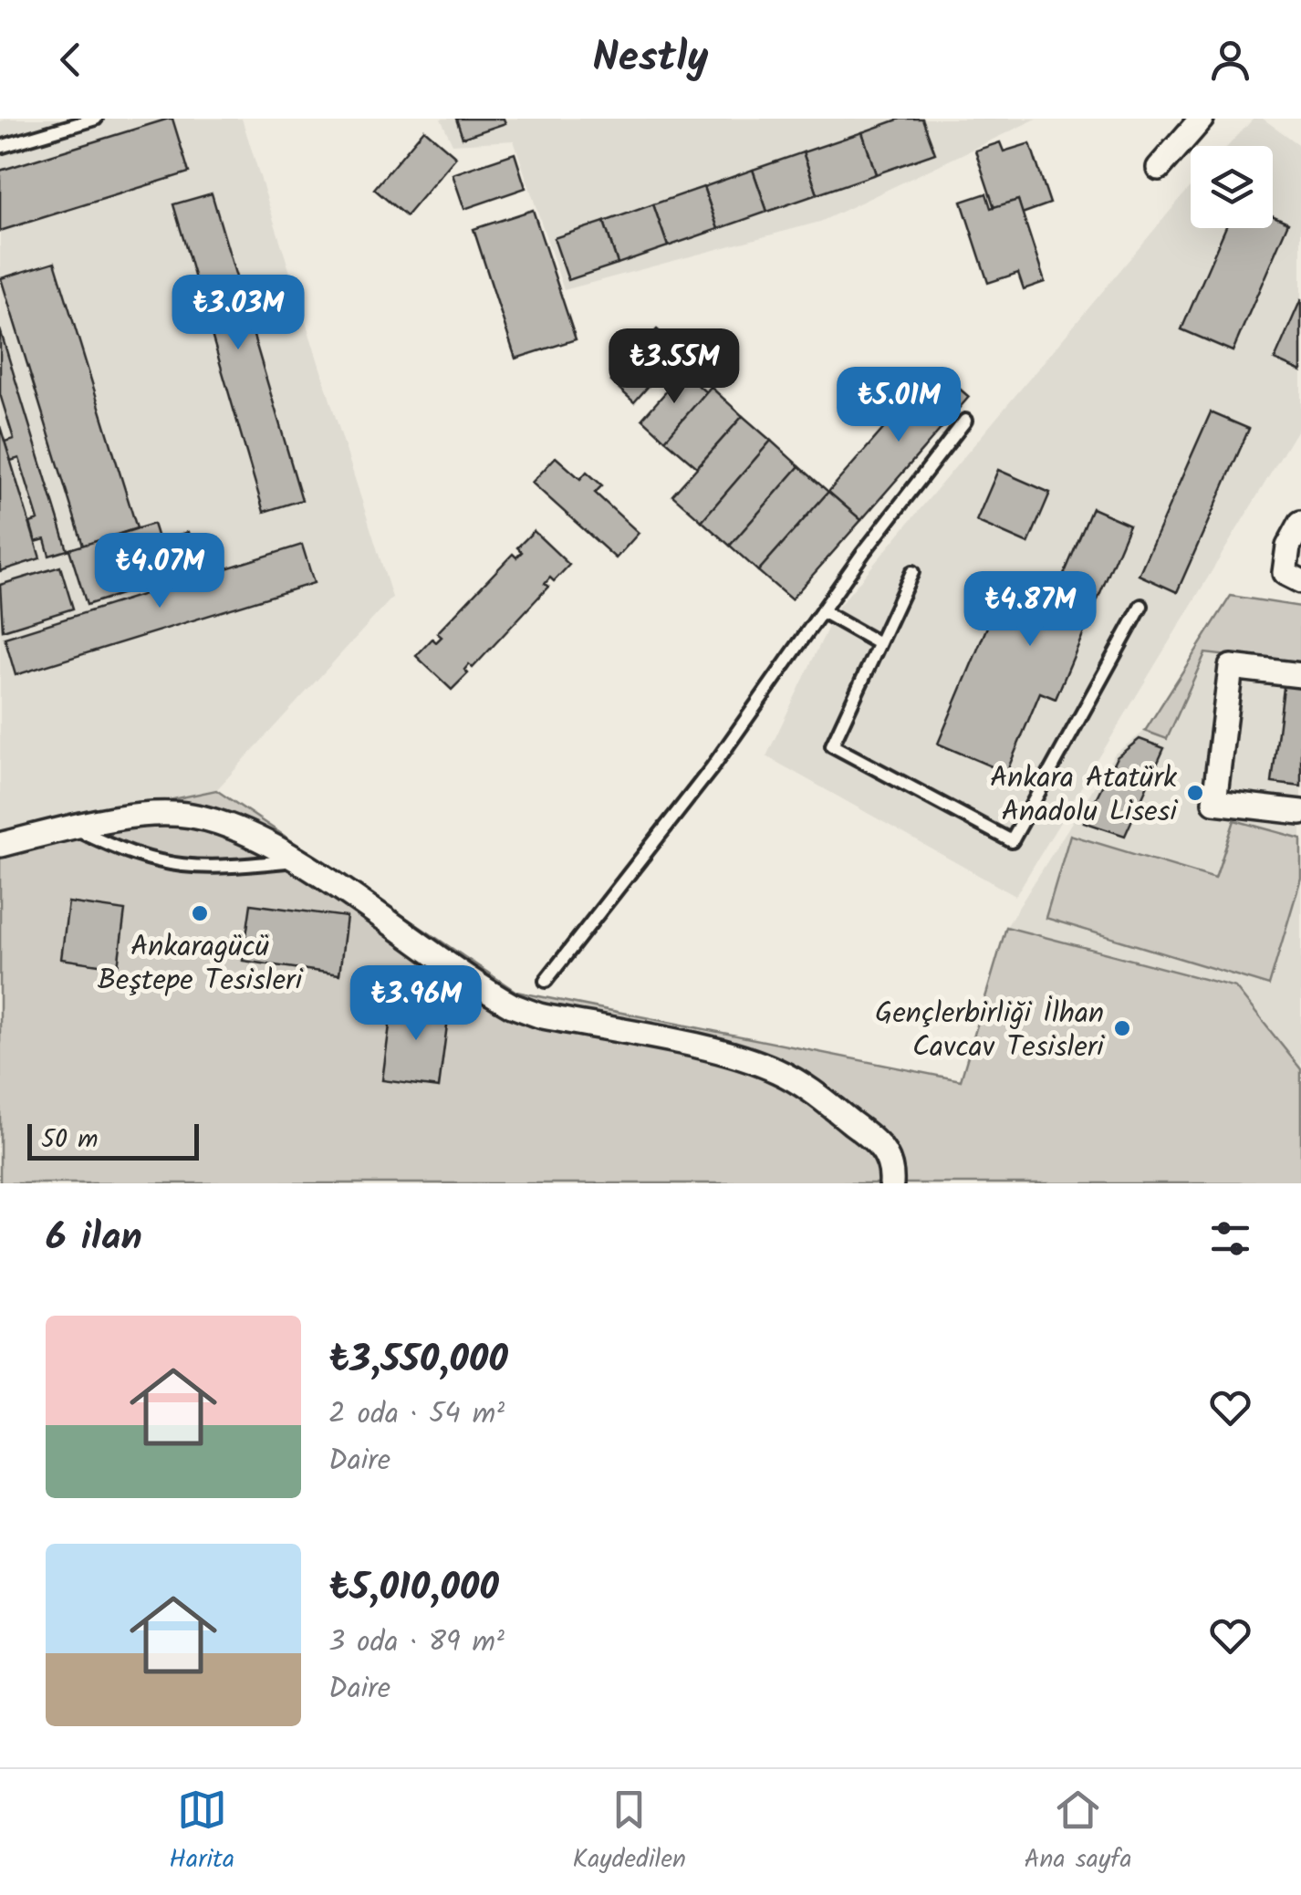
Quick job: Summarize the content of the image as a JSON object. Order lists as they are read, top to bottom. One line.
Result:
{"places":["Ankara Atatürk Anadolu Lisesi","Ankaragücü Beştepe Tesisleri","Gençlerbirliği İlhan Cavcav Tesisleri"],"scale_bar":"50 m","page":{"header":"Nestly","price":["₺3.03M","₺3.55M","₺5.01M","₺4.07M","₺4.87M","₺3.96M"],"scale":"50 m","heading":"6 ilan","list":[{"name":"₺3,550,000","note":"2 oda · 54 m² · Daire"},{"name":"₺5,010,000","note":"3 oda · 89 m² · Daire"}],"tabs":["Harita","Kaydedilen","Ana sayfa"]}}
